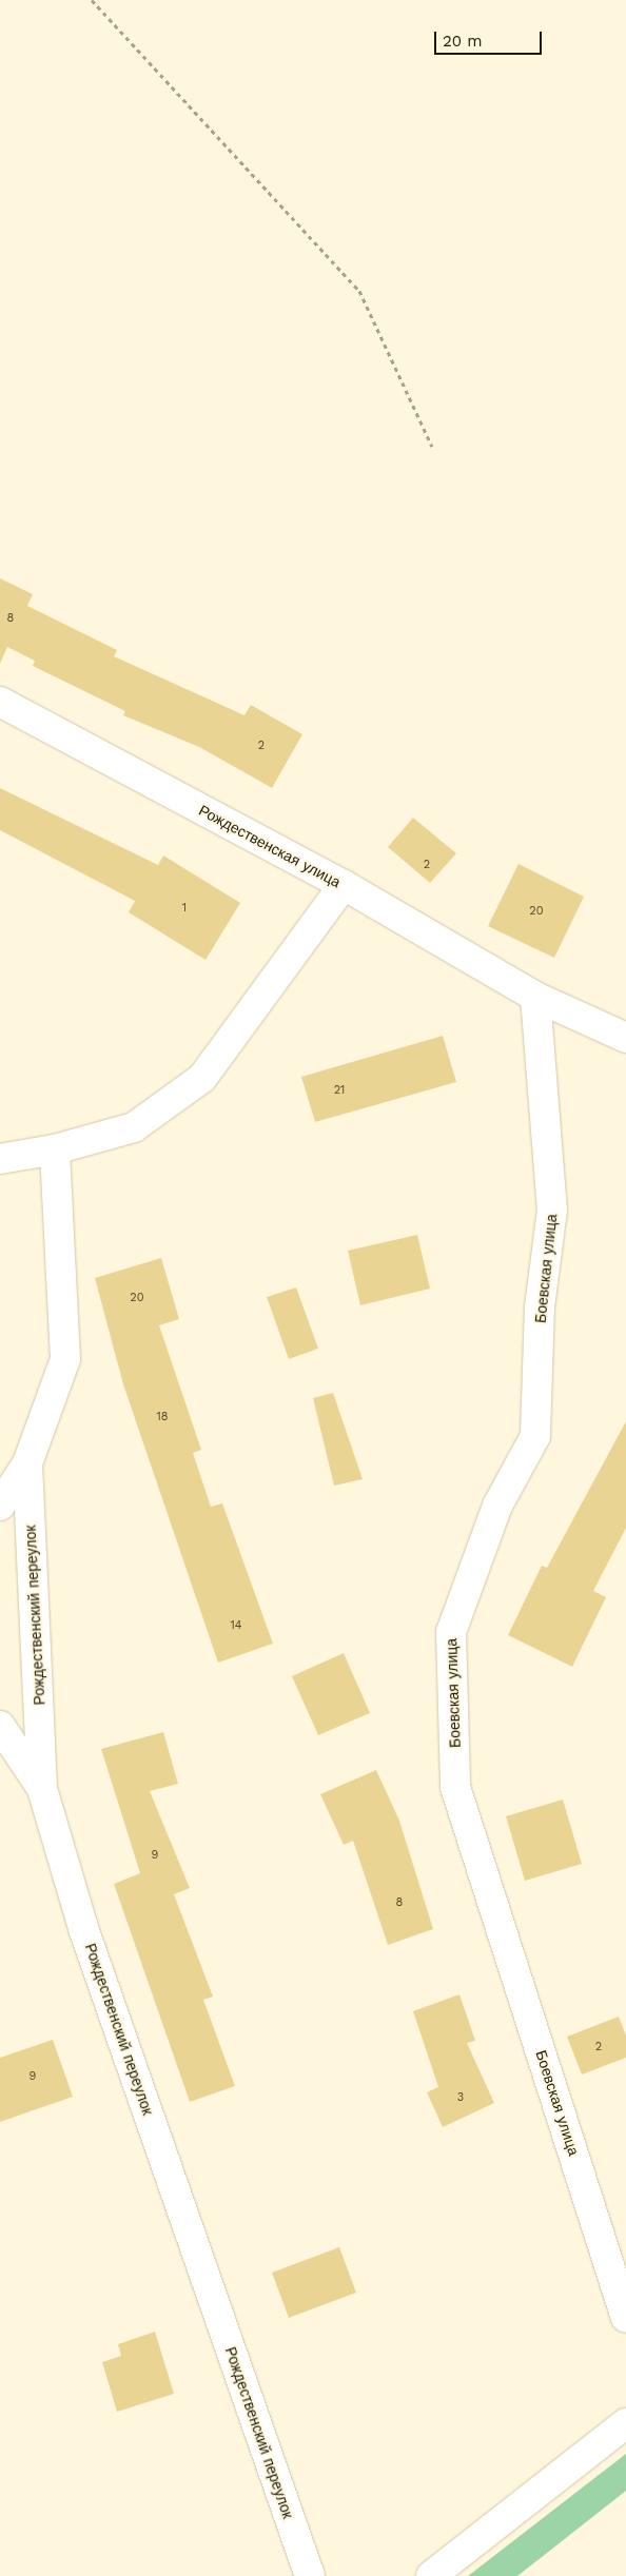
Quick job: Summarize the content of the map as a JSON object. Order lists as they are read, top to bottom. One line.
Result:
{"streets":{"street":["Рождественская улица","Боевская улица","Рождественский переулок"]},"crossings":[["Рождественская улица","Боевская улица"]],"house_numbers":["8","2","2","1","20","21","20","18","14","9","8","2","9","3"],"scale_bar":"20 m"}
